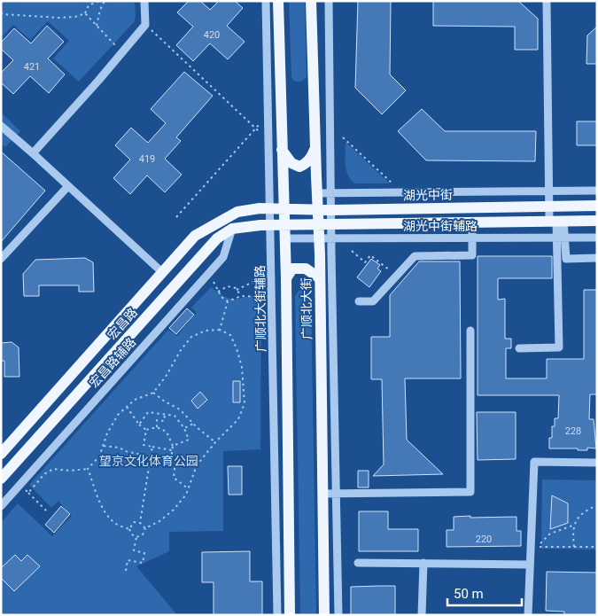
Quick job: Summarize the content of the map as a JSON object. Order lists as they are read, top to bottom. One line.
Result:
{"streets":{"main road":["湖光中街","广顺北大街","宏昌路"],"street":["湖光中街辅路","广顺北大街辅路","宏昌路辅路"]},"crossings":[["湖光中街","广顺北大街辅路"],["湖光中街","广顺北大街"],["湖光中街","宏昌路"],["湖光中街辅路","广顺北大街"],["广顺北大街辅路","宏昌路"],["广顺北大街","宏昌路"],["宏昌路","宏昌路辅路"]],"parks":["望京文化体育公园"],"house_numbers":["420","421","419","228","220"],"scale_bar":"50 m"}
